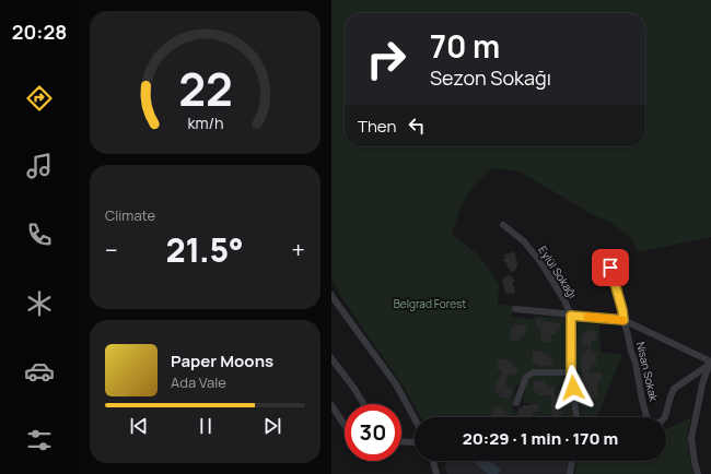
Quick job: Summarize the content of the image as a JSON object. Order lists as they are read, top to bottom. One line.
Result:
{"streets":{"street":["Eylül Sokağı","Nisan Sokak"]},"parks":["Belgrad Forest"],"page":{"tabs":"20:28","turn":["70 m","Sezon Sokağı"],"then":"Then","tile":"Climate","heat":["−","21.5°","+"],"song":["Paper Moons","Ada Vale"],"limit":"30","trip":"20:29 · 1 min · 170 m","gauge":["22","km/h"]}}
